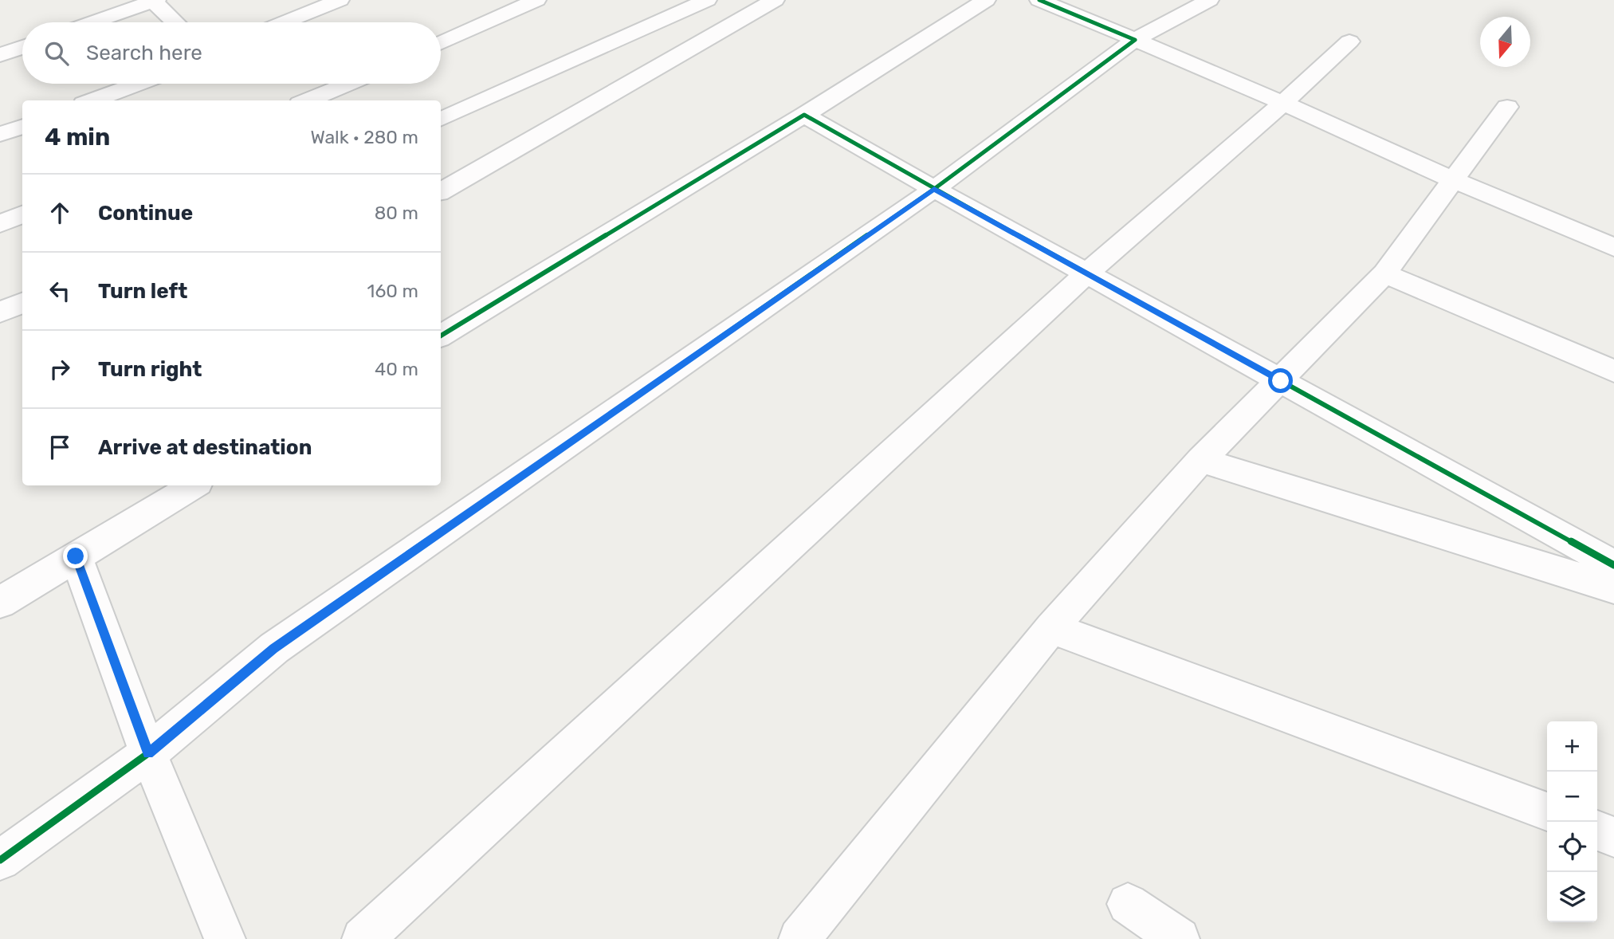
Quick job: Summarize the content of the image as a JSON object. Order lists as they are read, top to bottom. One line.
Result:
{"north":"bottom","page":{"search":"Search here","heading":["4 min","Walk · 280 m"],"list":[["Continue","80 m"],["Turn left","160 m"],["Turn right","40 m"],"Arrive at destination"],"map_buttons":["+","−"]}}
